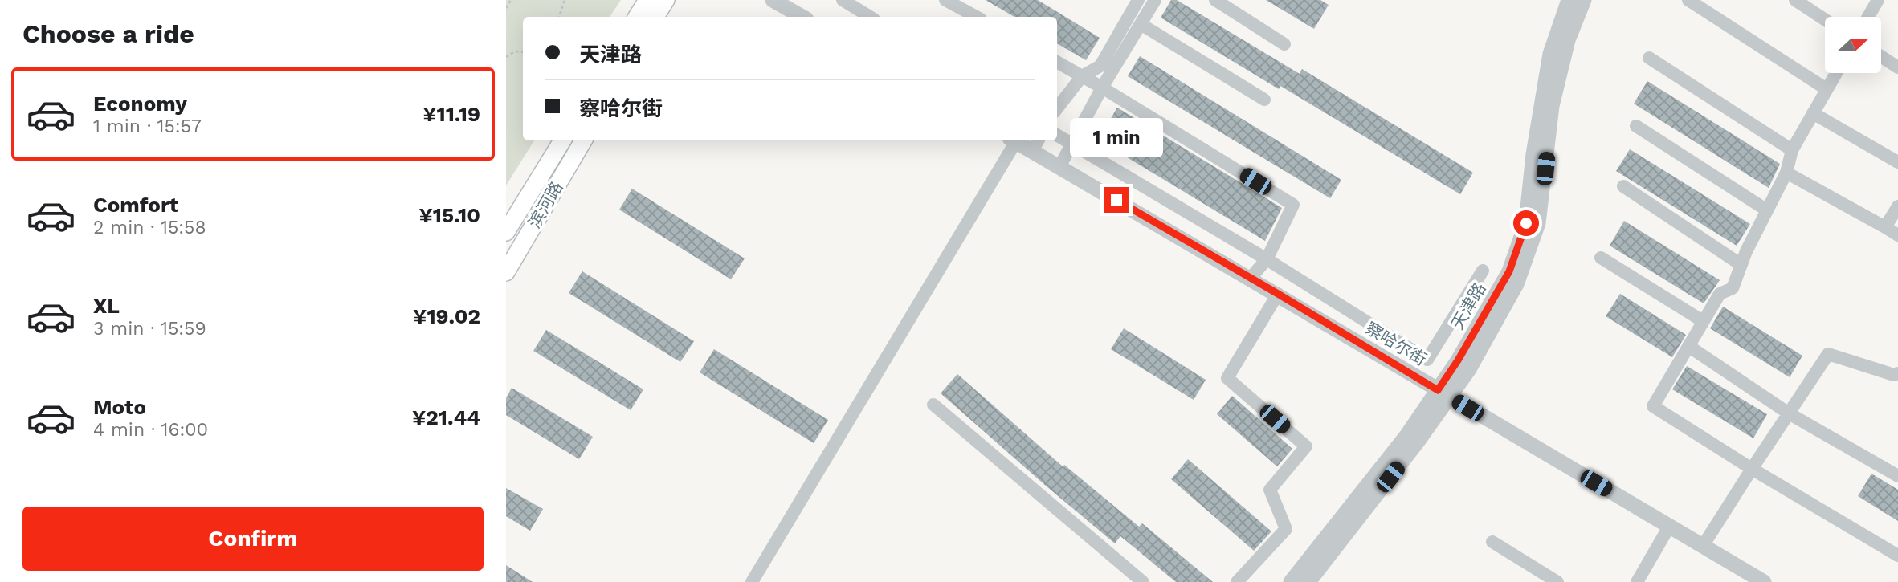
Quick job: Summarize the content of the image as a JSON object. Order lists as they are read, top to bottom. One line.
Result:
{"streets":{"main road":["滨河路"],"street":["天津路","察哈尔街"]},"crossings":[["天津路","察哈尔街"]],"north":"right","page":{"heading":"Choose a ride","banner":["天津路","察哈尔街"],"list":[{"name":"Economy","note":"1 min · 15:57","value":"¥11.19"},{"name":"Comfort","note":"2 min · 15:58","value":"¥15.10"},{"name":"XL","note":"3 min · 15:59","value":"¥19.02"},{"name":"Moto","note":"4 min · 16:00","value":"¥21.44"}],"bubble":"1 min","buttons":"Confirm"}}
